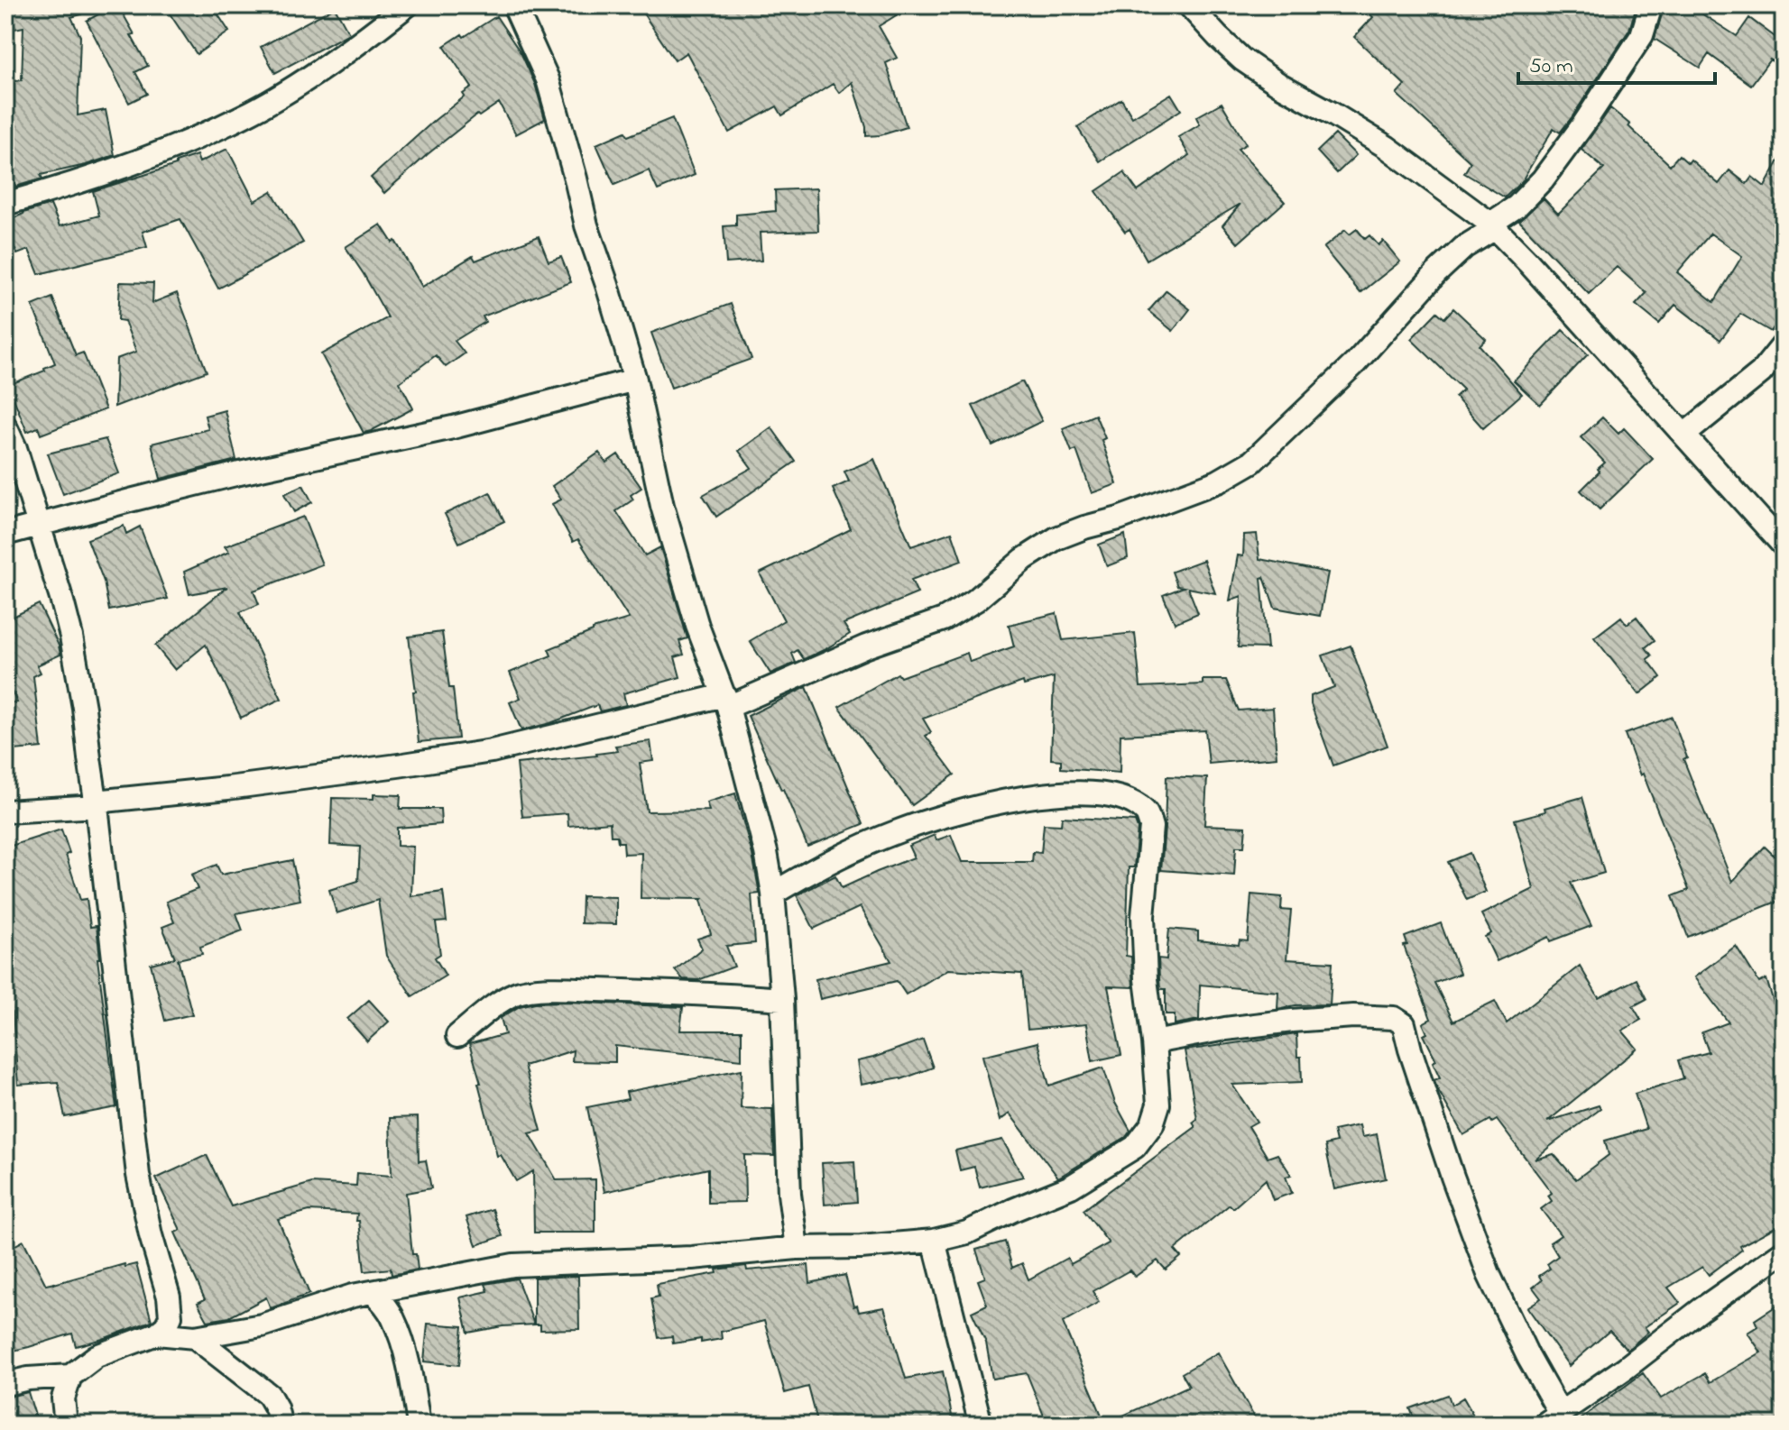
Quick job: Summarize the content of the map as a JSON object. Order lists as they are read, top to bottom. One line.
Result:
{"scale_bar":"50 m"}
